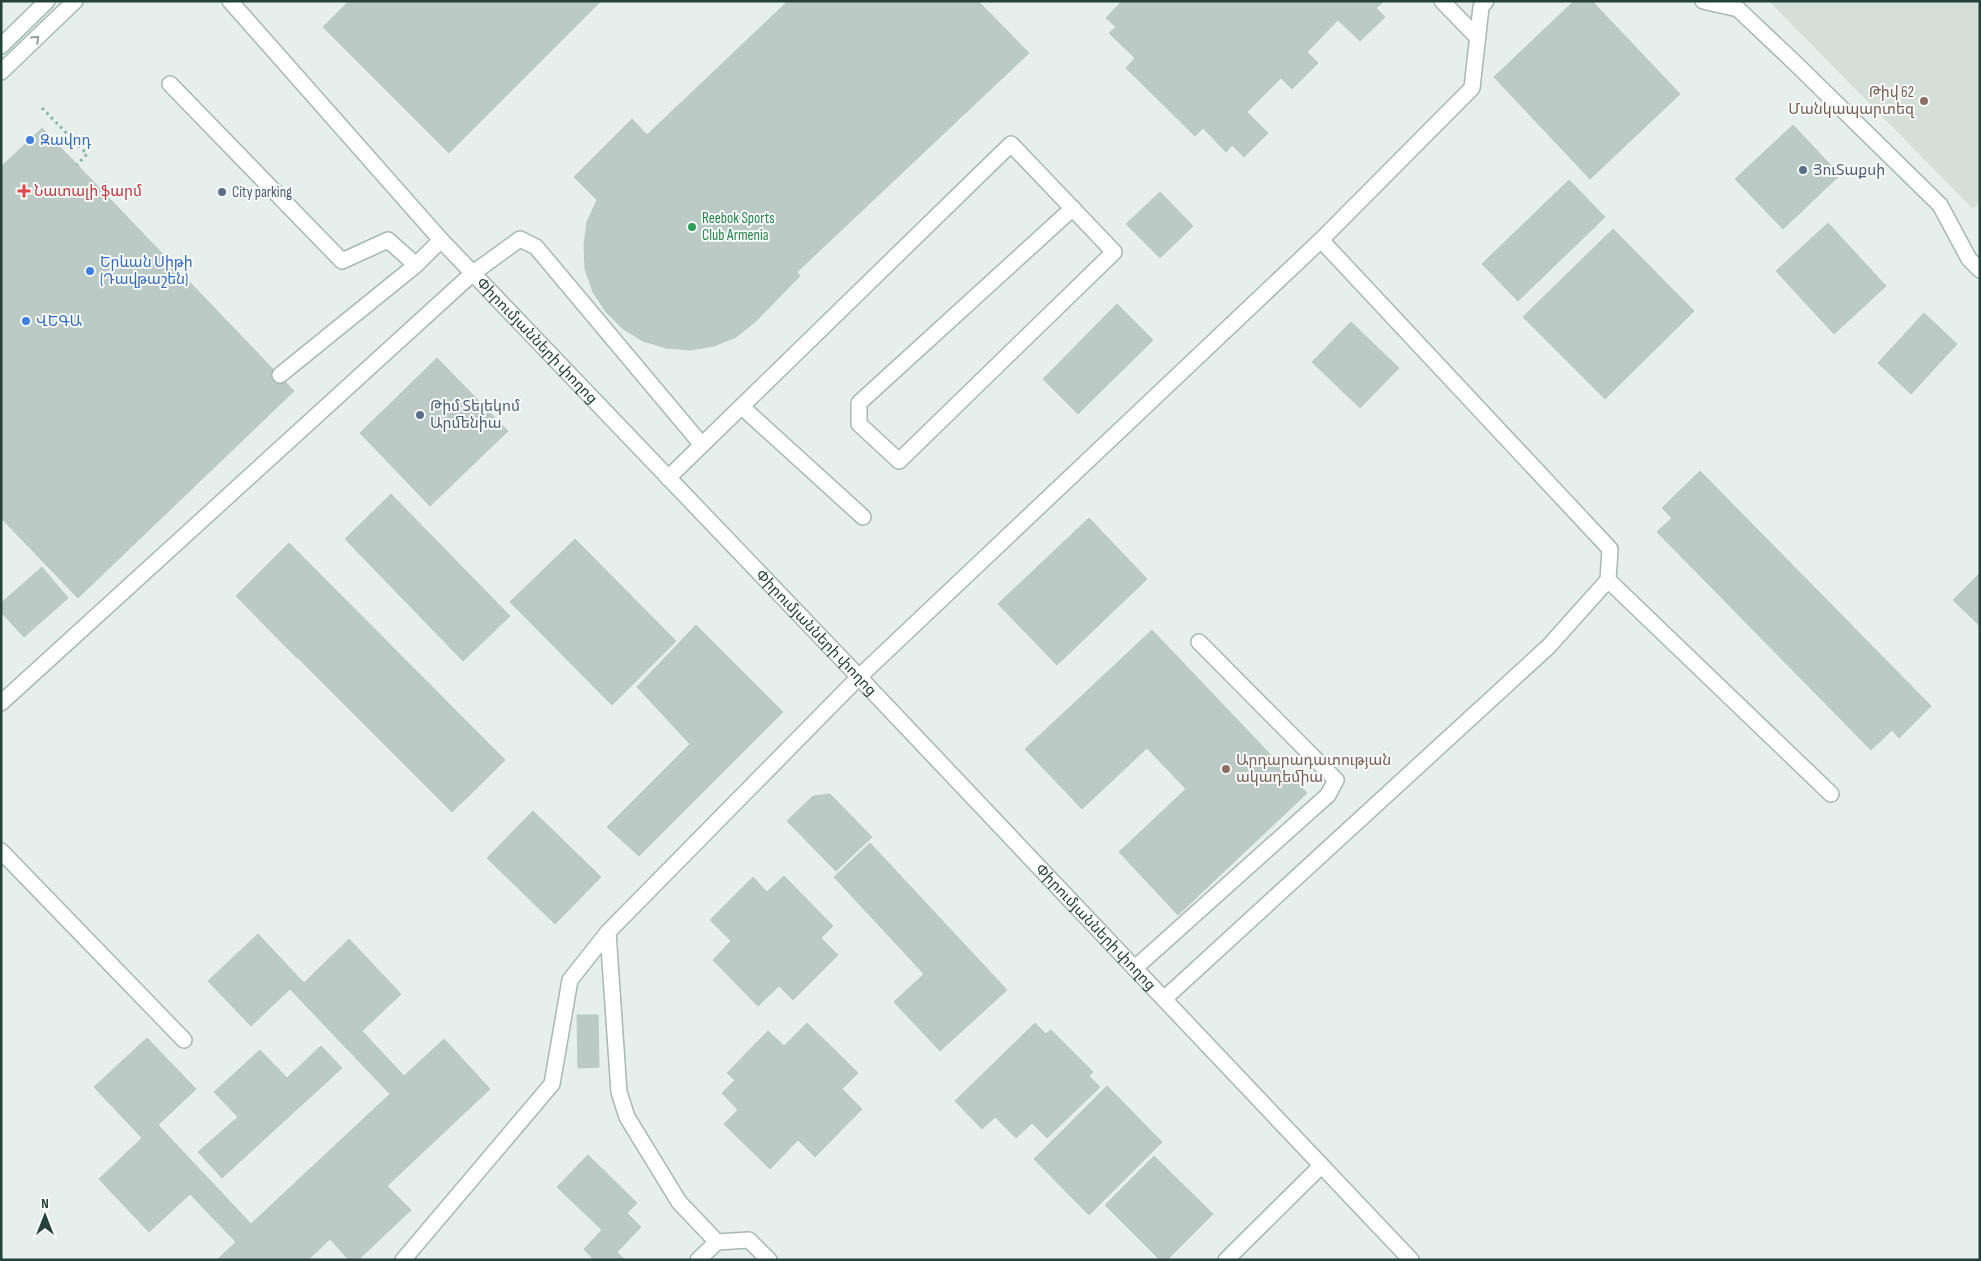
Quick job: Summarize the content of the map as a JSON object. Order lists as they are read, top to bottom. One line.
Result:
{"streets":{"street":["Փիրումյանների փողոց"]},"places":{"other":["Թիվ 62 Մանկապարտեզ","Զավոդ","ՅուՏաքսի","City parking","Reebok Sports Club Armenia","Երևան Սիթի (Դավթաշեն)","ՎԵԳԱ","Թիմ Տելեկոմ Արմենիա","Արդարադատության ակադեմիա"],"health":["Նատալի ֆարմ"]},"north":"top"}
